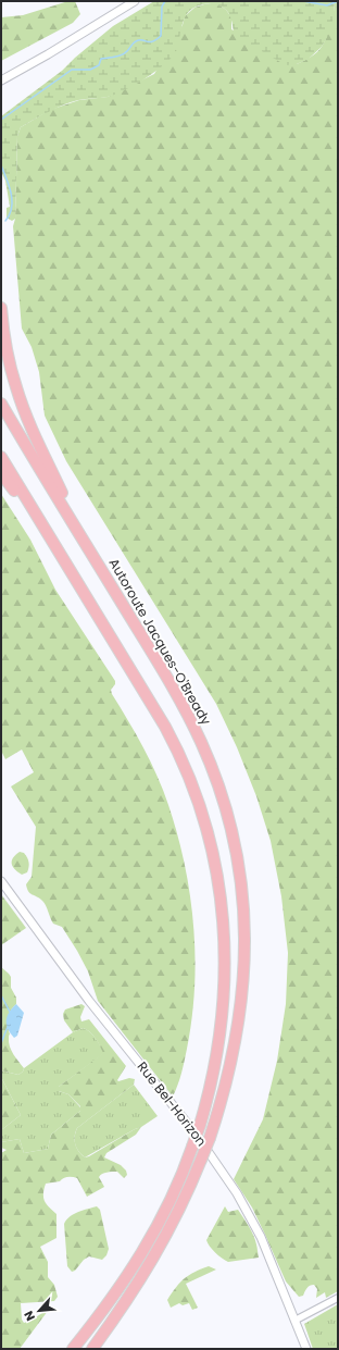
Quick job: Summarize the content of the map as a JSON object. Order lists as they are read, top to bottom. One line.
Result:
{"streets":{"highway":["Autoroute Jacques-O'Bready"],"street":["Rue Bel-Horizon"]},"north":"bottom left"}
